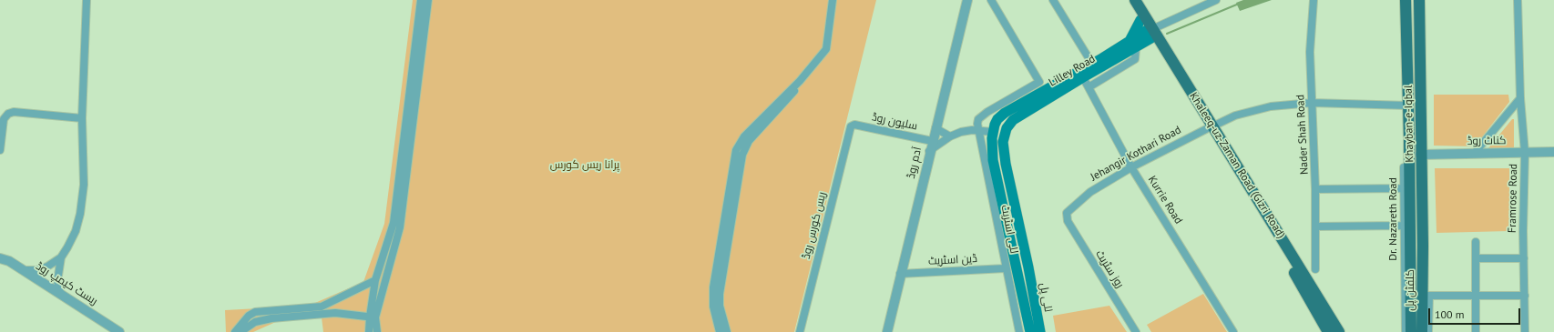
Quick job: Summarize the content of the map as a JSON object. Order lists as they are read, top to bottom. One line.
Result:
{"streets":{"main road":["Lilley Road","Khayban-e-Iqbal","Khaleeq-uz-Zaman Road (Gizri Road)","کلفٹن پل","للی پل"],"street":["سلیون روڈ","Nader Shah Road","کناٹ روڈ","Jehangir Kothari Road","آدم روڈ","Framrose Road","Kurrie Road","Dr. Nazareth Road","ریس کورس روڈ","للی اسٹریٹ","ڈین اسٹریٹ","روز سٹریٹ","ریسٹ کیمپ روڈ"]},"crossings":[["Lilley Road","Khaleeq-uz-Zaman Road (Gizri Road)"],["Lilley Road","Kurrie Road"],["Lilley Road","للی پل"],["سلیون روڈ","آدم روڈ"],["سلیون روڈ","ریس کورس روڈ"],["Khayban-e-Iqbal","کناٹ روڈ"],["Khayban-e-Iqbal","Jehangir Kothari Road"],["Khayban-e-Iqbal","Dr. Nazareth Road"],["Khayban-e-Iqbal","کلفٹن پل"],["Nader Shah Road","Jehangir Kothari Road"],["کناٹ روڈ","Framrose Road"],["Jehangir Kothari Road","Khaleeq-uz-Zaman Road (Gizri Road)"],["Jehangir Kothari Road","Kurrie Road"],["Jehangir Kothari Road","Dr. Nazareth Road"],["Jehangir Kothari Road","روز سٹریٹ"],["آدم روڈ","ڈین اسٹریٹ"],["للی اسٹریٹ","ڈین اسٹریٹ"]],"parks":["پرانا ریس کورس"],"scale_bar":"100 m"}
